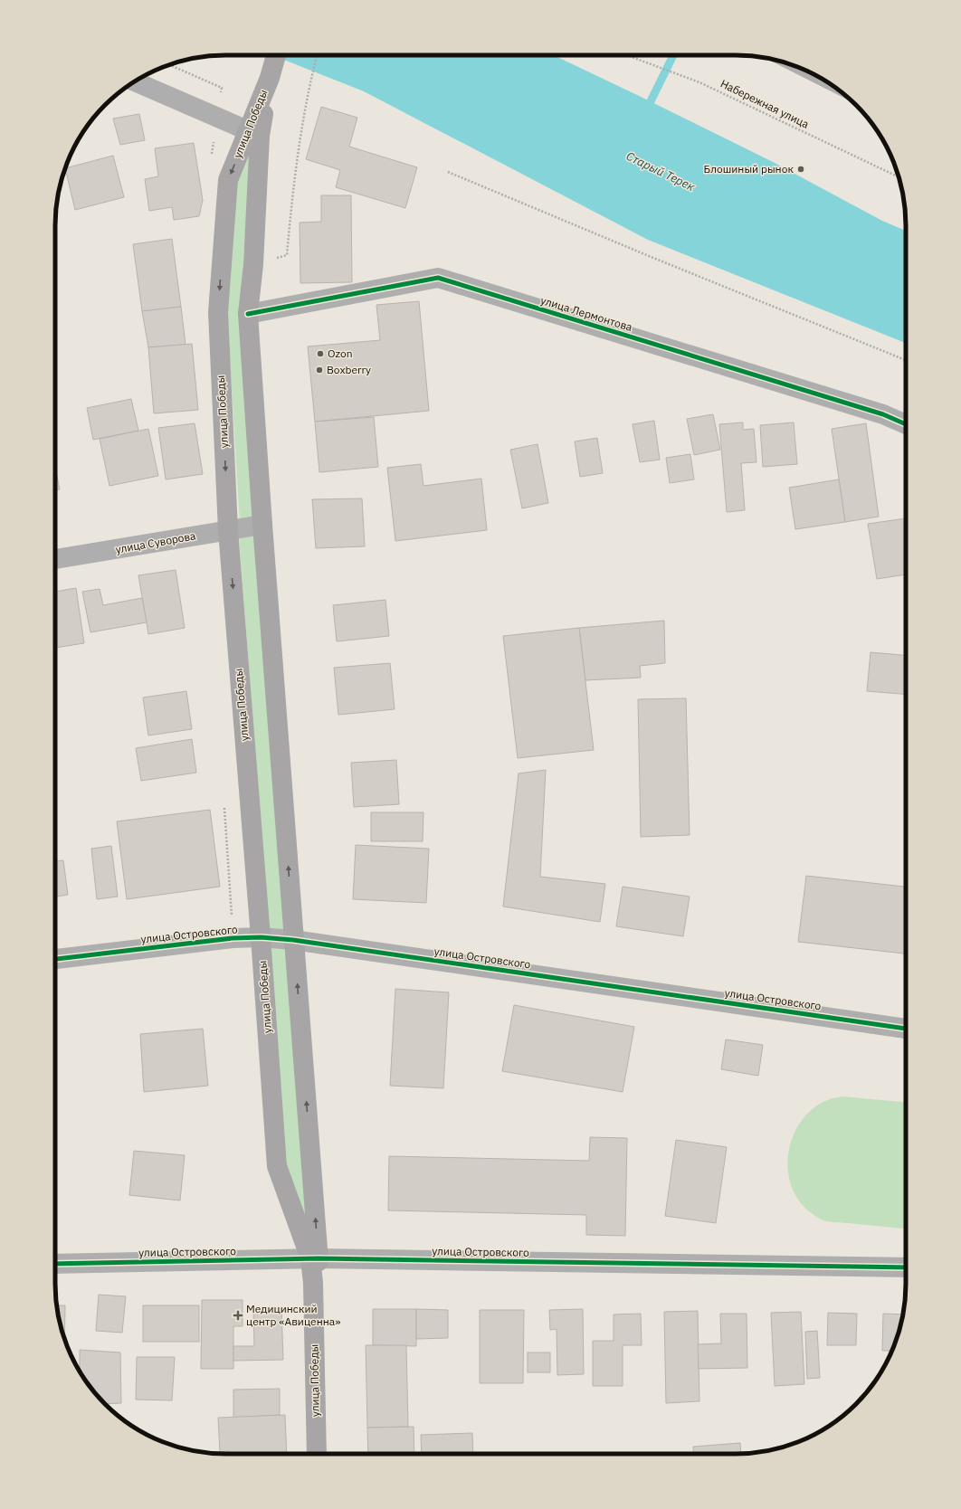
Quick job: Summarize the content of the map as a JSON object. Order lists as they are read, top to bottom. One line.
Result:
{"streets":{"main road":["улица Победы"],"street":["улица Лермонтова","улица Суворова","улица Островского"],"path":["Набережная улица"]},"crossings":[["улица Победы","улица Лермонтова"],["улица Победы","улица Суворова"],["улица Победы","улица Островского"]],"water":["Старый Терек"],"places":{"other":["Блошиный рынок","Ozon","Boxberry"],"health":["Медицинский центр «Авиценна»"]}}
